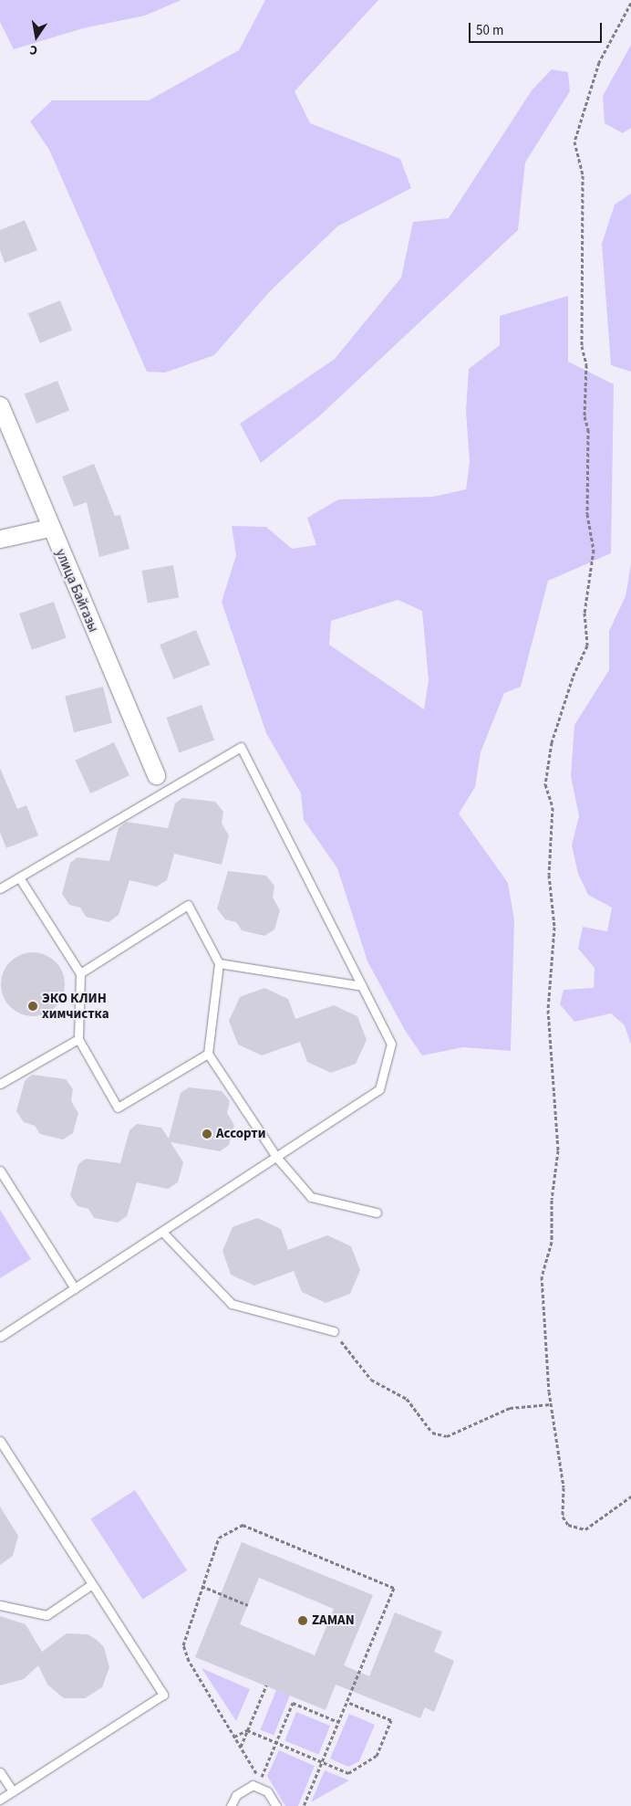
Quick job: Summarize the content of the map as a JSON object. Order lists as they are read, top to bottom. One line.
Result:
{"streets":{"street":["улица Байгазы"]},"places":["ЭКО КЛИН химчистка","Ассорти","ZAMAN"],"scale_bar":"50 m","north":"bottom"}
